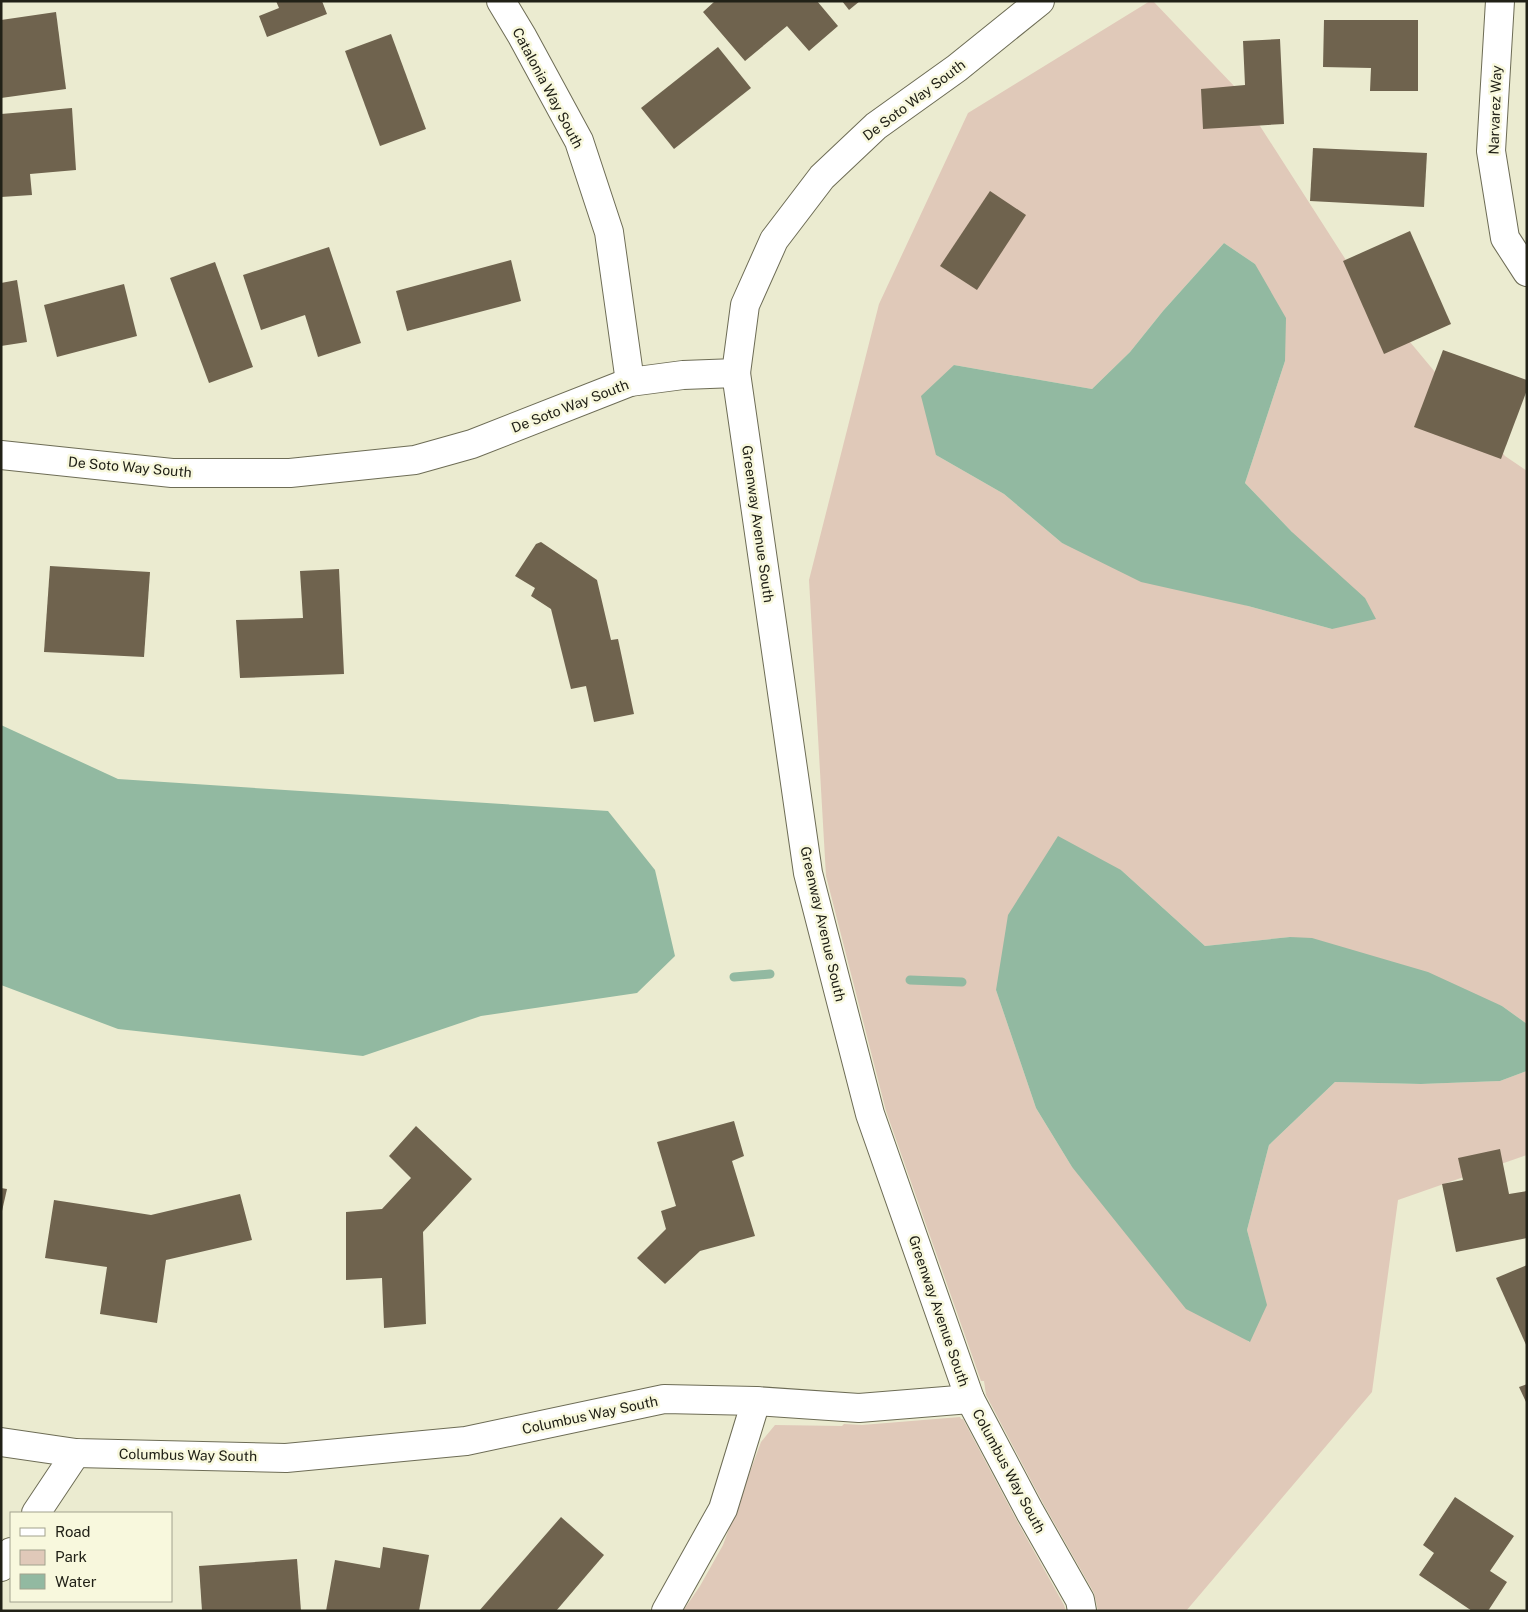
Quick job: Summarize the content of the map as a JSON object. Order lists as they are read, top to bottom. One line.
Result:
{"streets":{"street":["Catalonia Way South","De Soto Way South","Narvarez Way","Greenway Avenue South","Columbus Way South"]},"crossings":[["Catalonia Way South","De Soto Way South"],["De Soto Way South","Greenway Avenue South"],["Greenway Avenue South","Columbus Way South"]],"legend":["Road","Park","Water"]}
